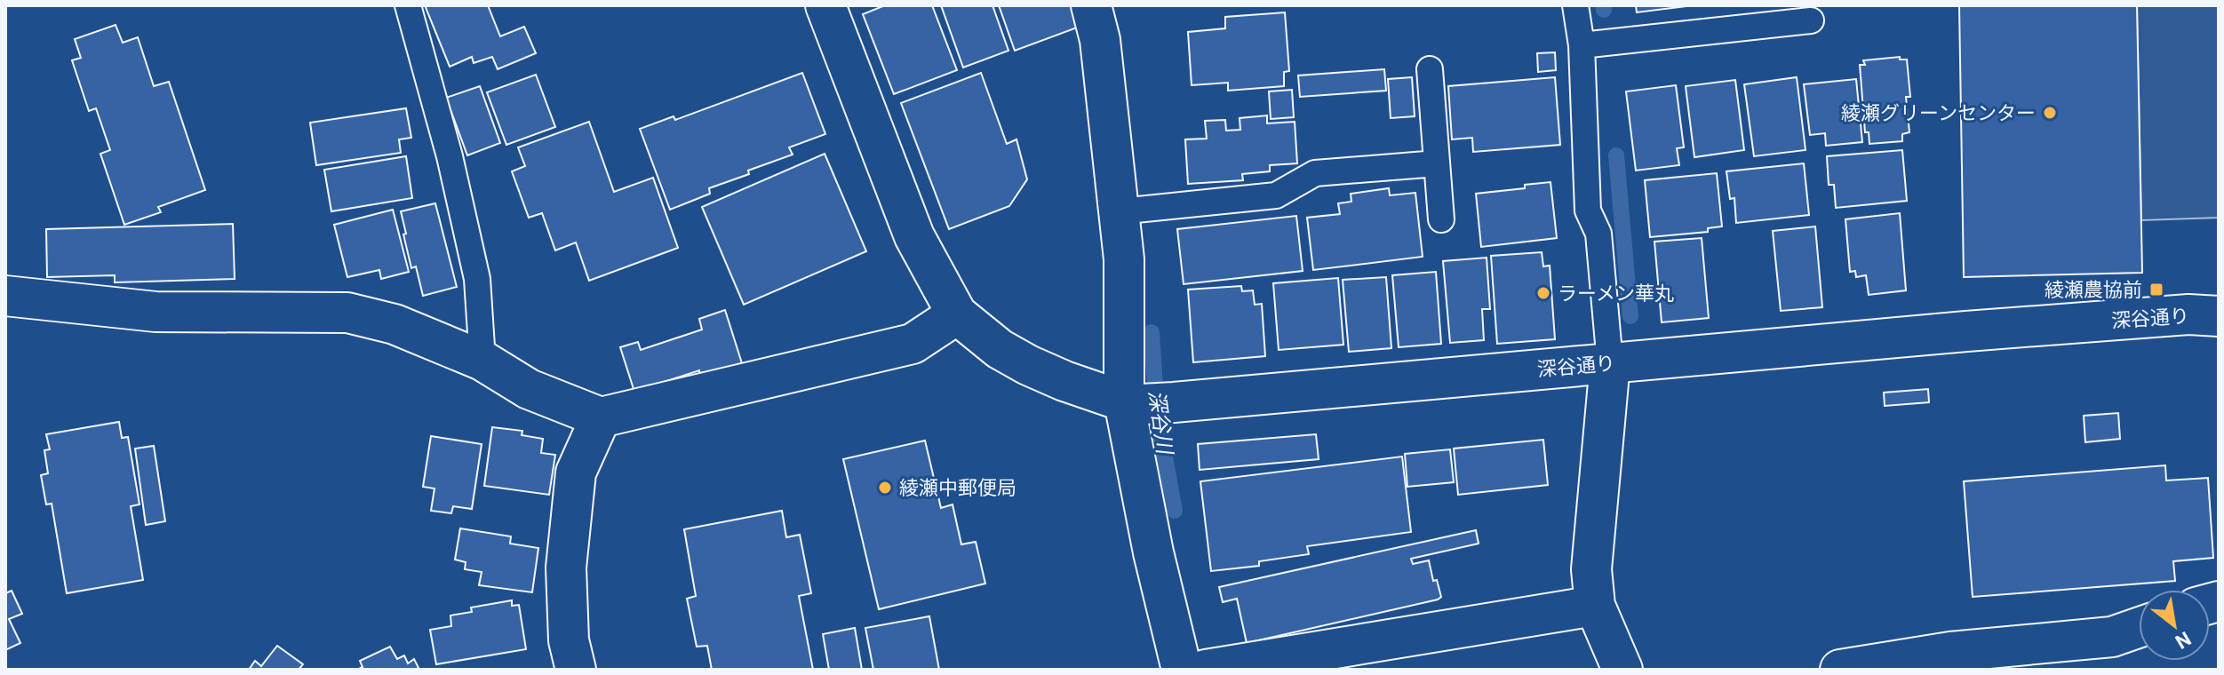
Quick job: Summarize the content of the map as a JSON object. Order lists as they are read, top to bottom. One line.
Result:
{"streets":{"street":["深谷通り"]},"water":["深谷川"],"places":{"other":["綾瀬グリーンセンター","ラーメン華丸","綾瀬中郵便局"],"transit":["綾瀬農協前"]},"north":"bottom right"}
